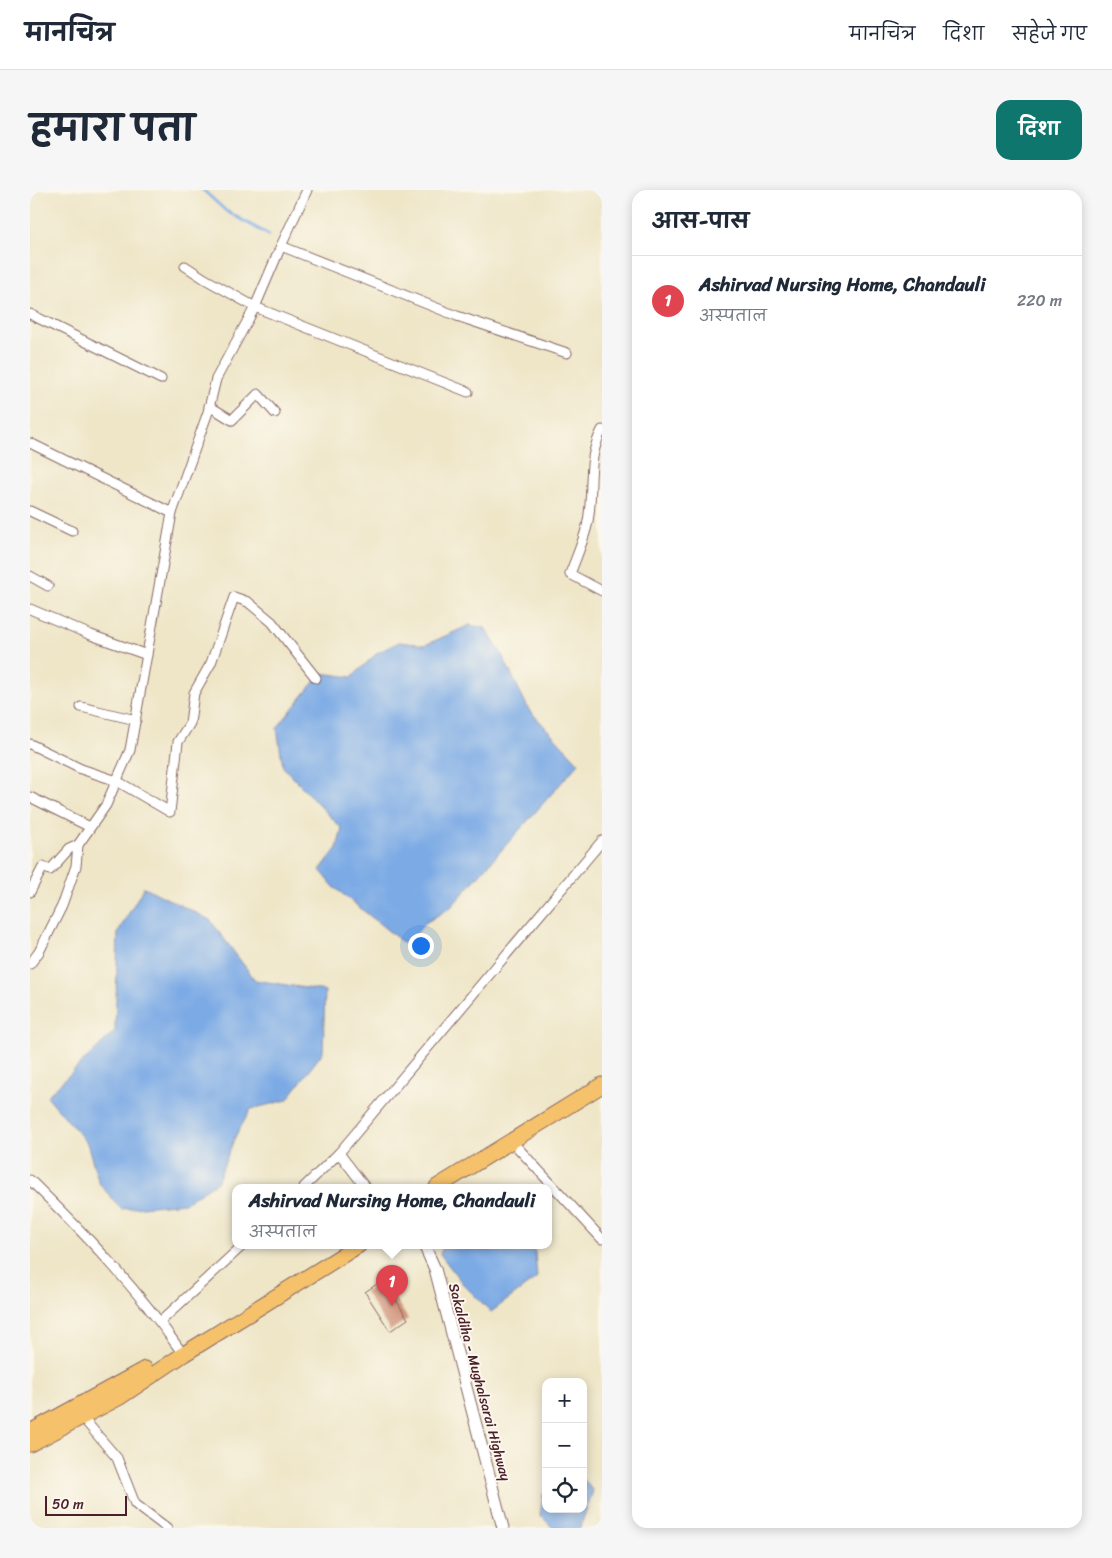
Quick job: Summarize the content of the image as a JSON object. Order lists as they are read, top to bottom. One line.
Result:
{"streets":{"street":["Sakaldiha - Mughalsarai Highway"]},"scale_bar":"50 m","page":{"header":"मानचित्र","nav":["मानचित्र","दिशा","सहेजे गए"],"title":"हमारा पता","buttons":"दिशा","heading":"आस-पास","list":[{"mark":"1","name":"Ashirvad Nursing Home, Chandauli","note":"अस्पताल","value":"220 m"}],"popup":["Ashirvad Nursing Home, Chandauli","अस्पताल"],"pins":"1","map_buttons":["+","−"],"scale":"50 m"}}
